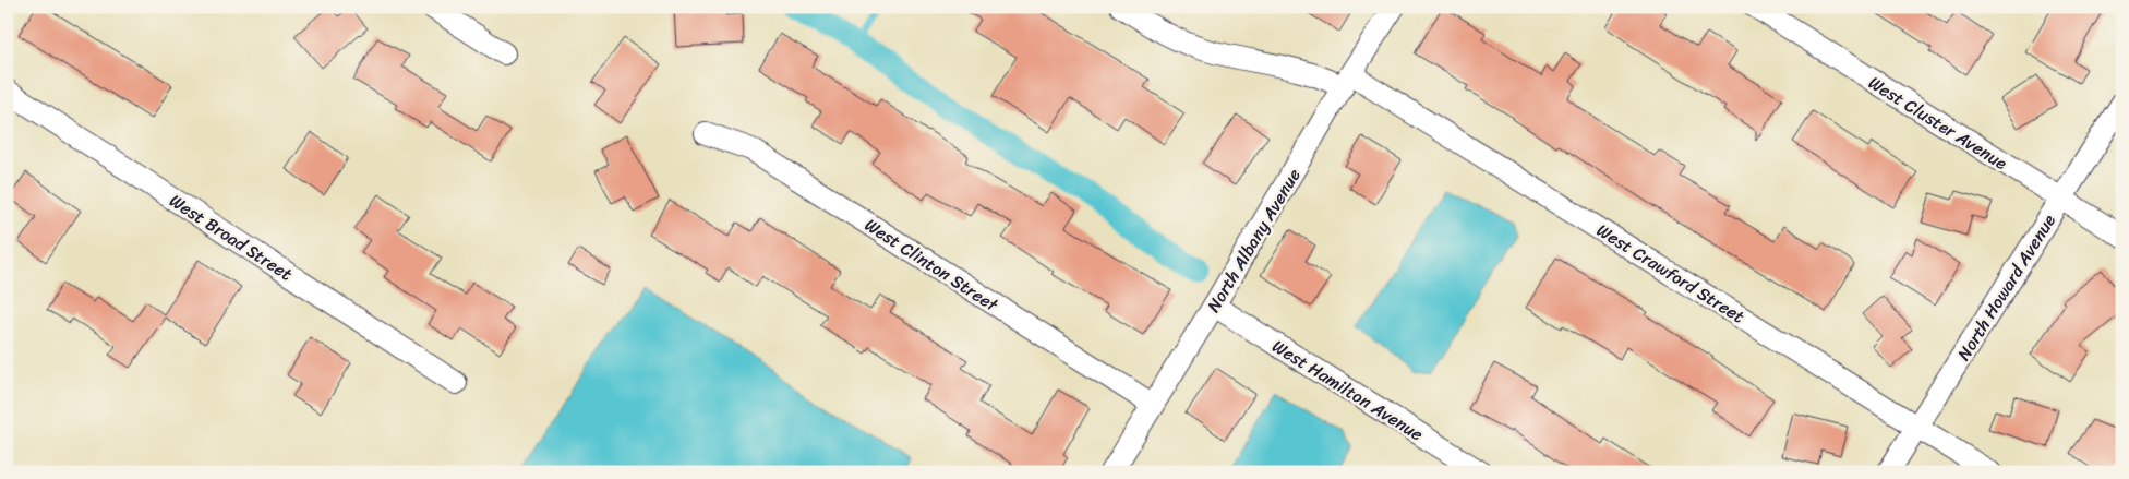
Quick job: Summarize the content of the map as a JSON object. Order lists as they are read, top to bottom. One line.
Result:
{"streets":{"street":["West Cluster Avenue","West Broad Street","North Albany Avenue","West Clinton Street","West Crawford Street","North Howard Avenue","West Hamilton Avenue"]},"crossings":[["West Cluster Avenue","North Howard Avenue"],["North Albany Avenue","West Clinton Street"],["North Albany Avenue","West Crawford Street"],["North Albany Avenue","West Hamilton Avenue"],["West Crawford Street","North Howard Avenue"]]}
